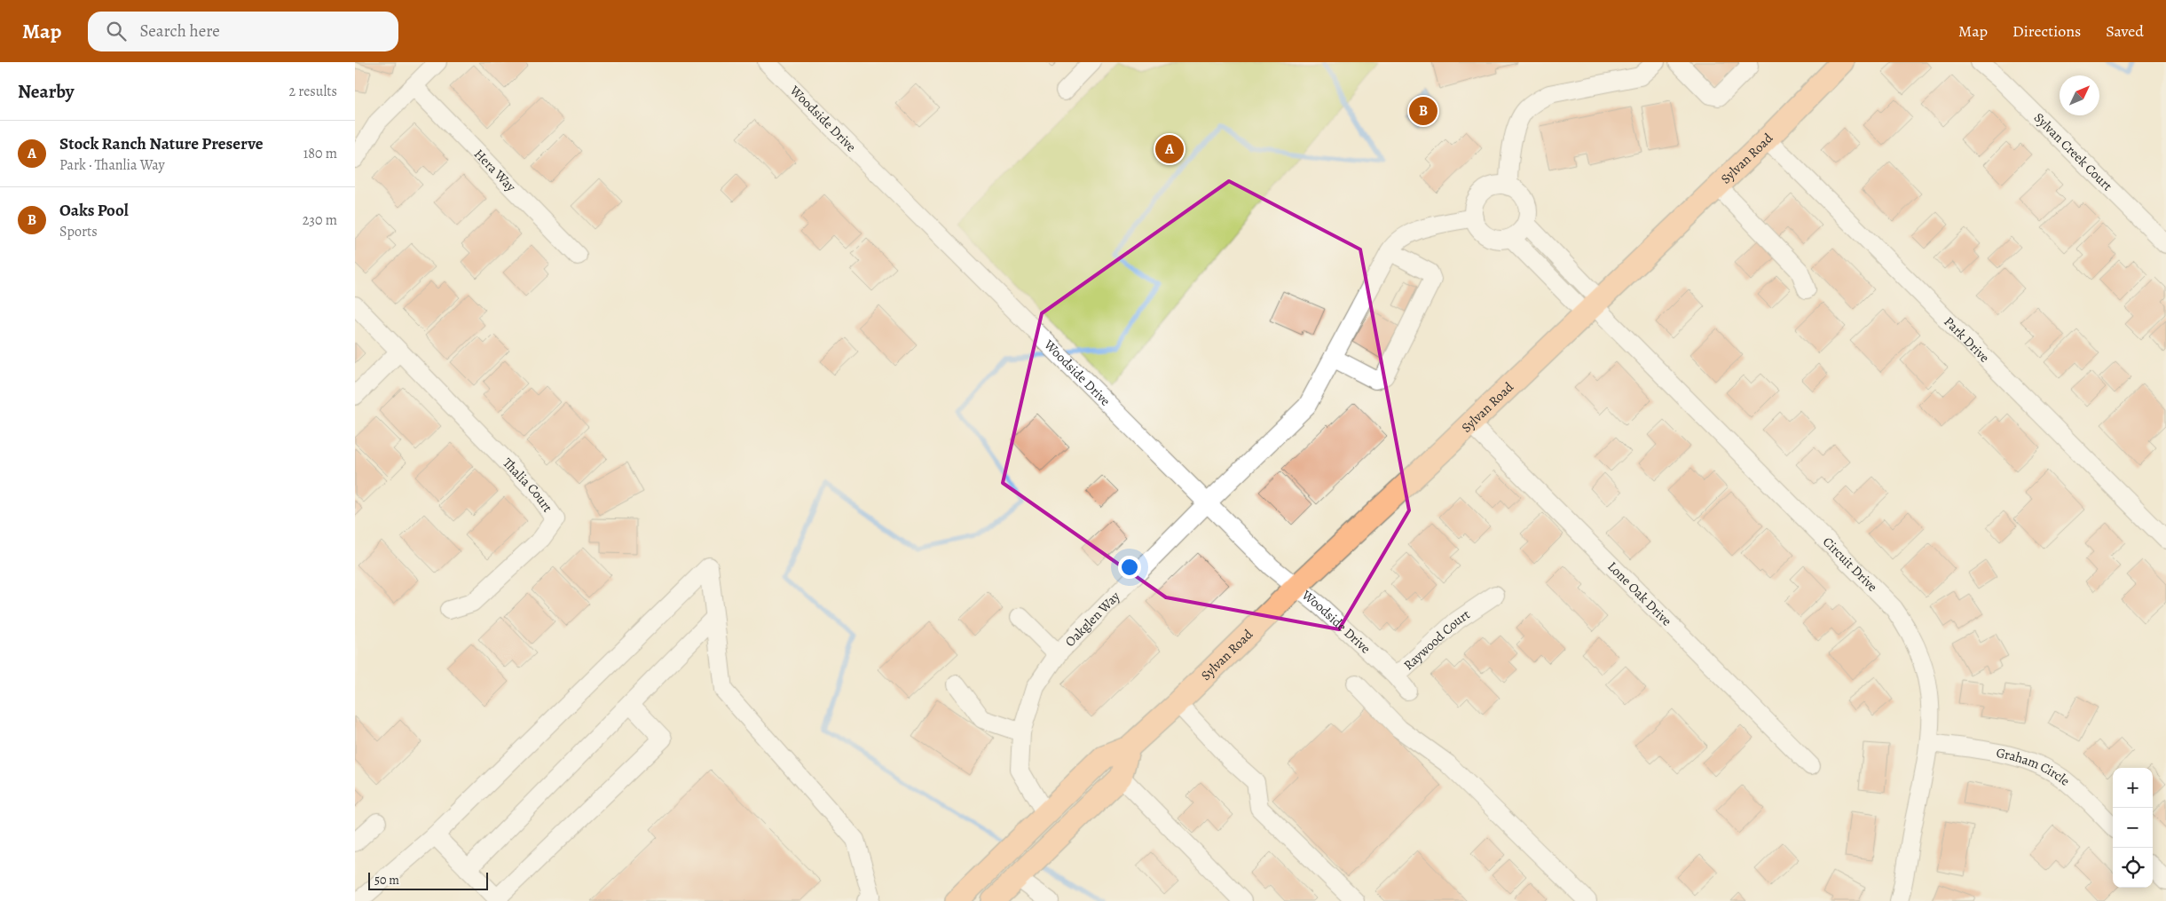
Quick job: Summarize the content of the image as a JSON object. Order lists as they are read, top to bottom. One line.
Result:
{"streets":{"main road":["Sylvan Road"],"street":["Woodside Drive","Sylvan Creek Court","Hera Way","Park Drive","Thalia Court","Circuit Drive","Lone Oak Drive","Oakglen Way","Raywood Court","Graham Circle"]},"crossings":[["Woodside Drive","Sylvan Road"],["Woodside Drive","Oakglen Way"],["Woodside Drive","Raywood Court"],["Sylvan Road","Park Drive"],["Sylvan Road","Circuit Drive"],["Sylvan Road","Lone Oak Drive"],["Sylvan Road","Oakglen Way"],["Circuit Drive","Graham Circle"]],"scale_bar":"50 m","north":"top right","page":{"header":"Map","search":"Search here","nav":["Map","Directions","Saved"],"heading":["Nearby","2 results"],"pins":["B","A"],"list":[{"mark":"A","name":"Stock Ranch Nature Preserve","note":"Park · Thanlia Way","value":"180 m"},{"mark":"B","name":"Oaks Pool","note":"Sports","value":"230 m"}],"map_buttons":["+","−"],"scale":"50 m"}}
